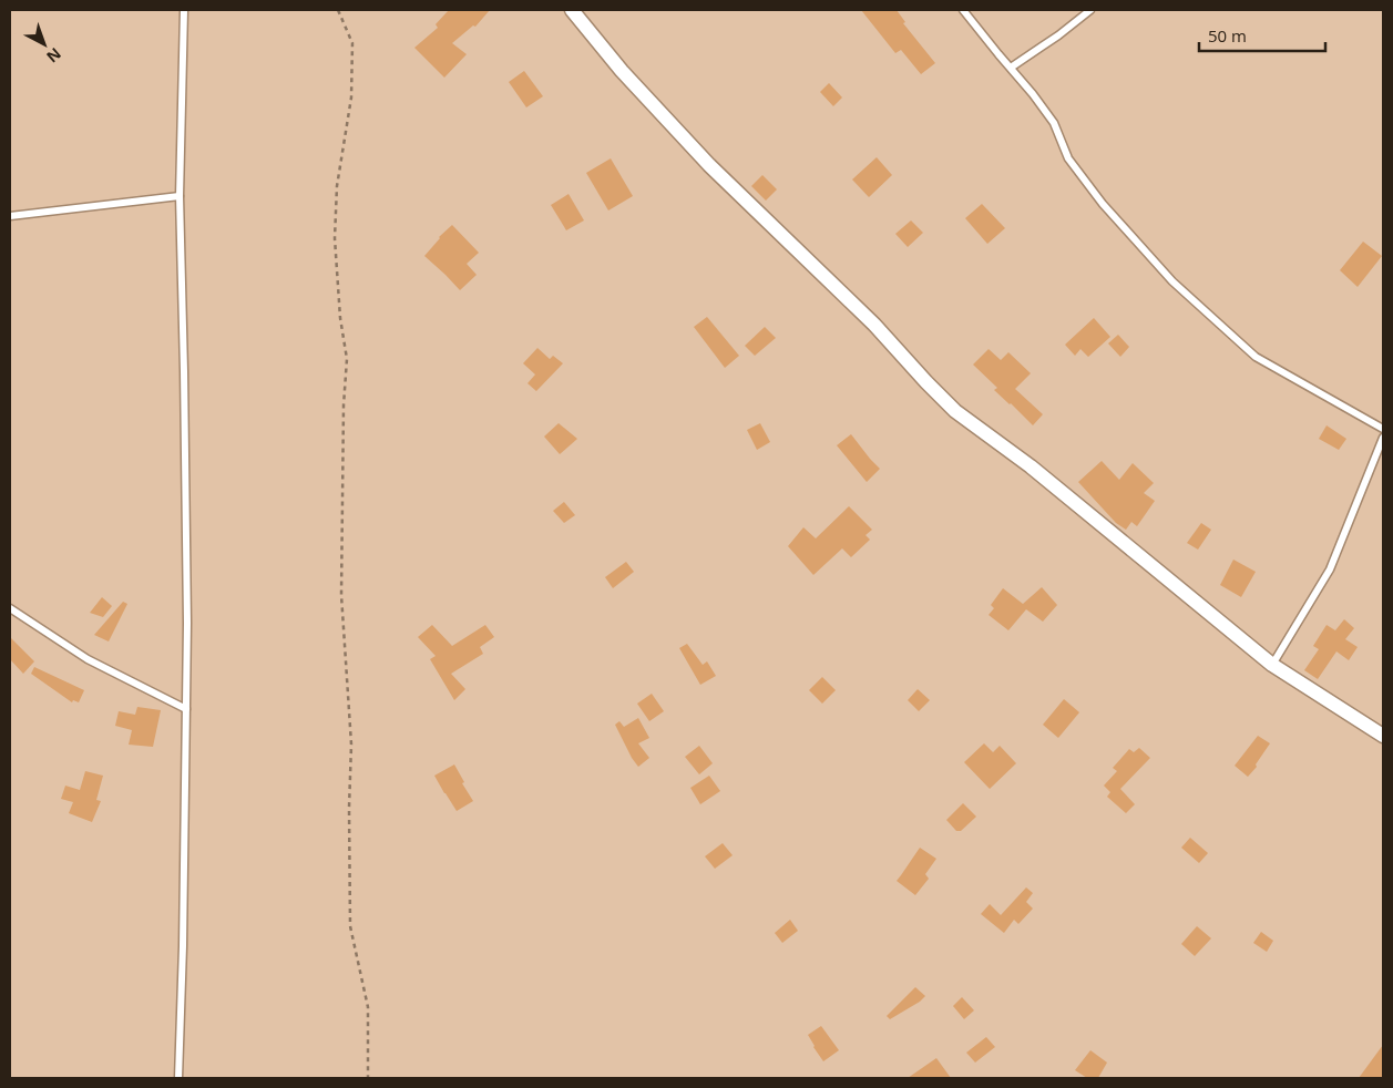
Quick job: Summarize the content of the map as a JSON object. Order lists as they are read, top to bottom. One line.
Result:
{"scale_bar":"50 m","north":"bottom right"}
